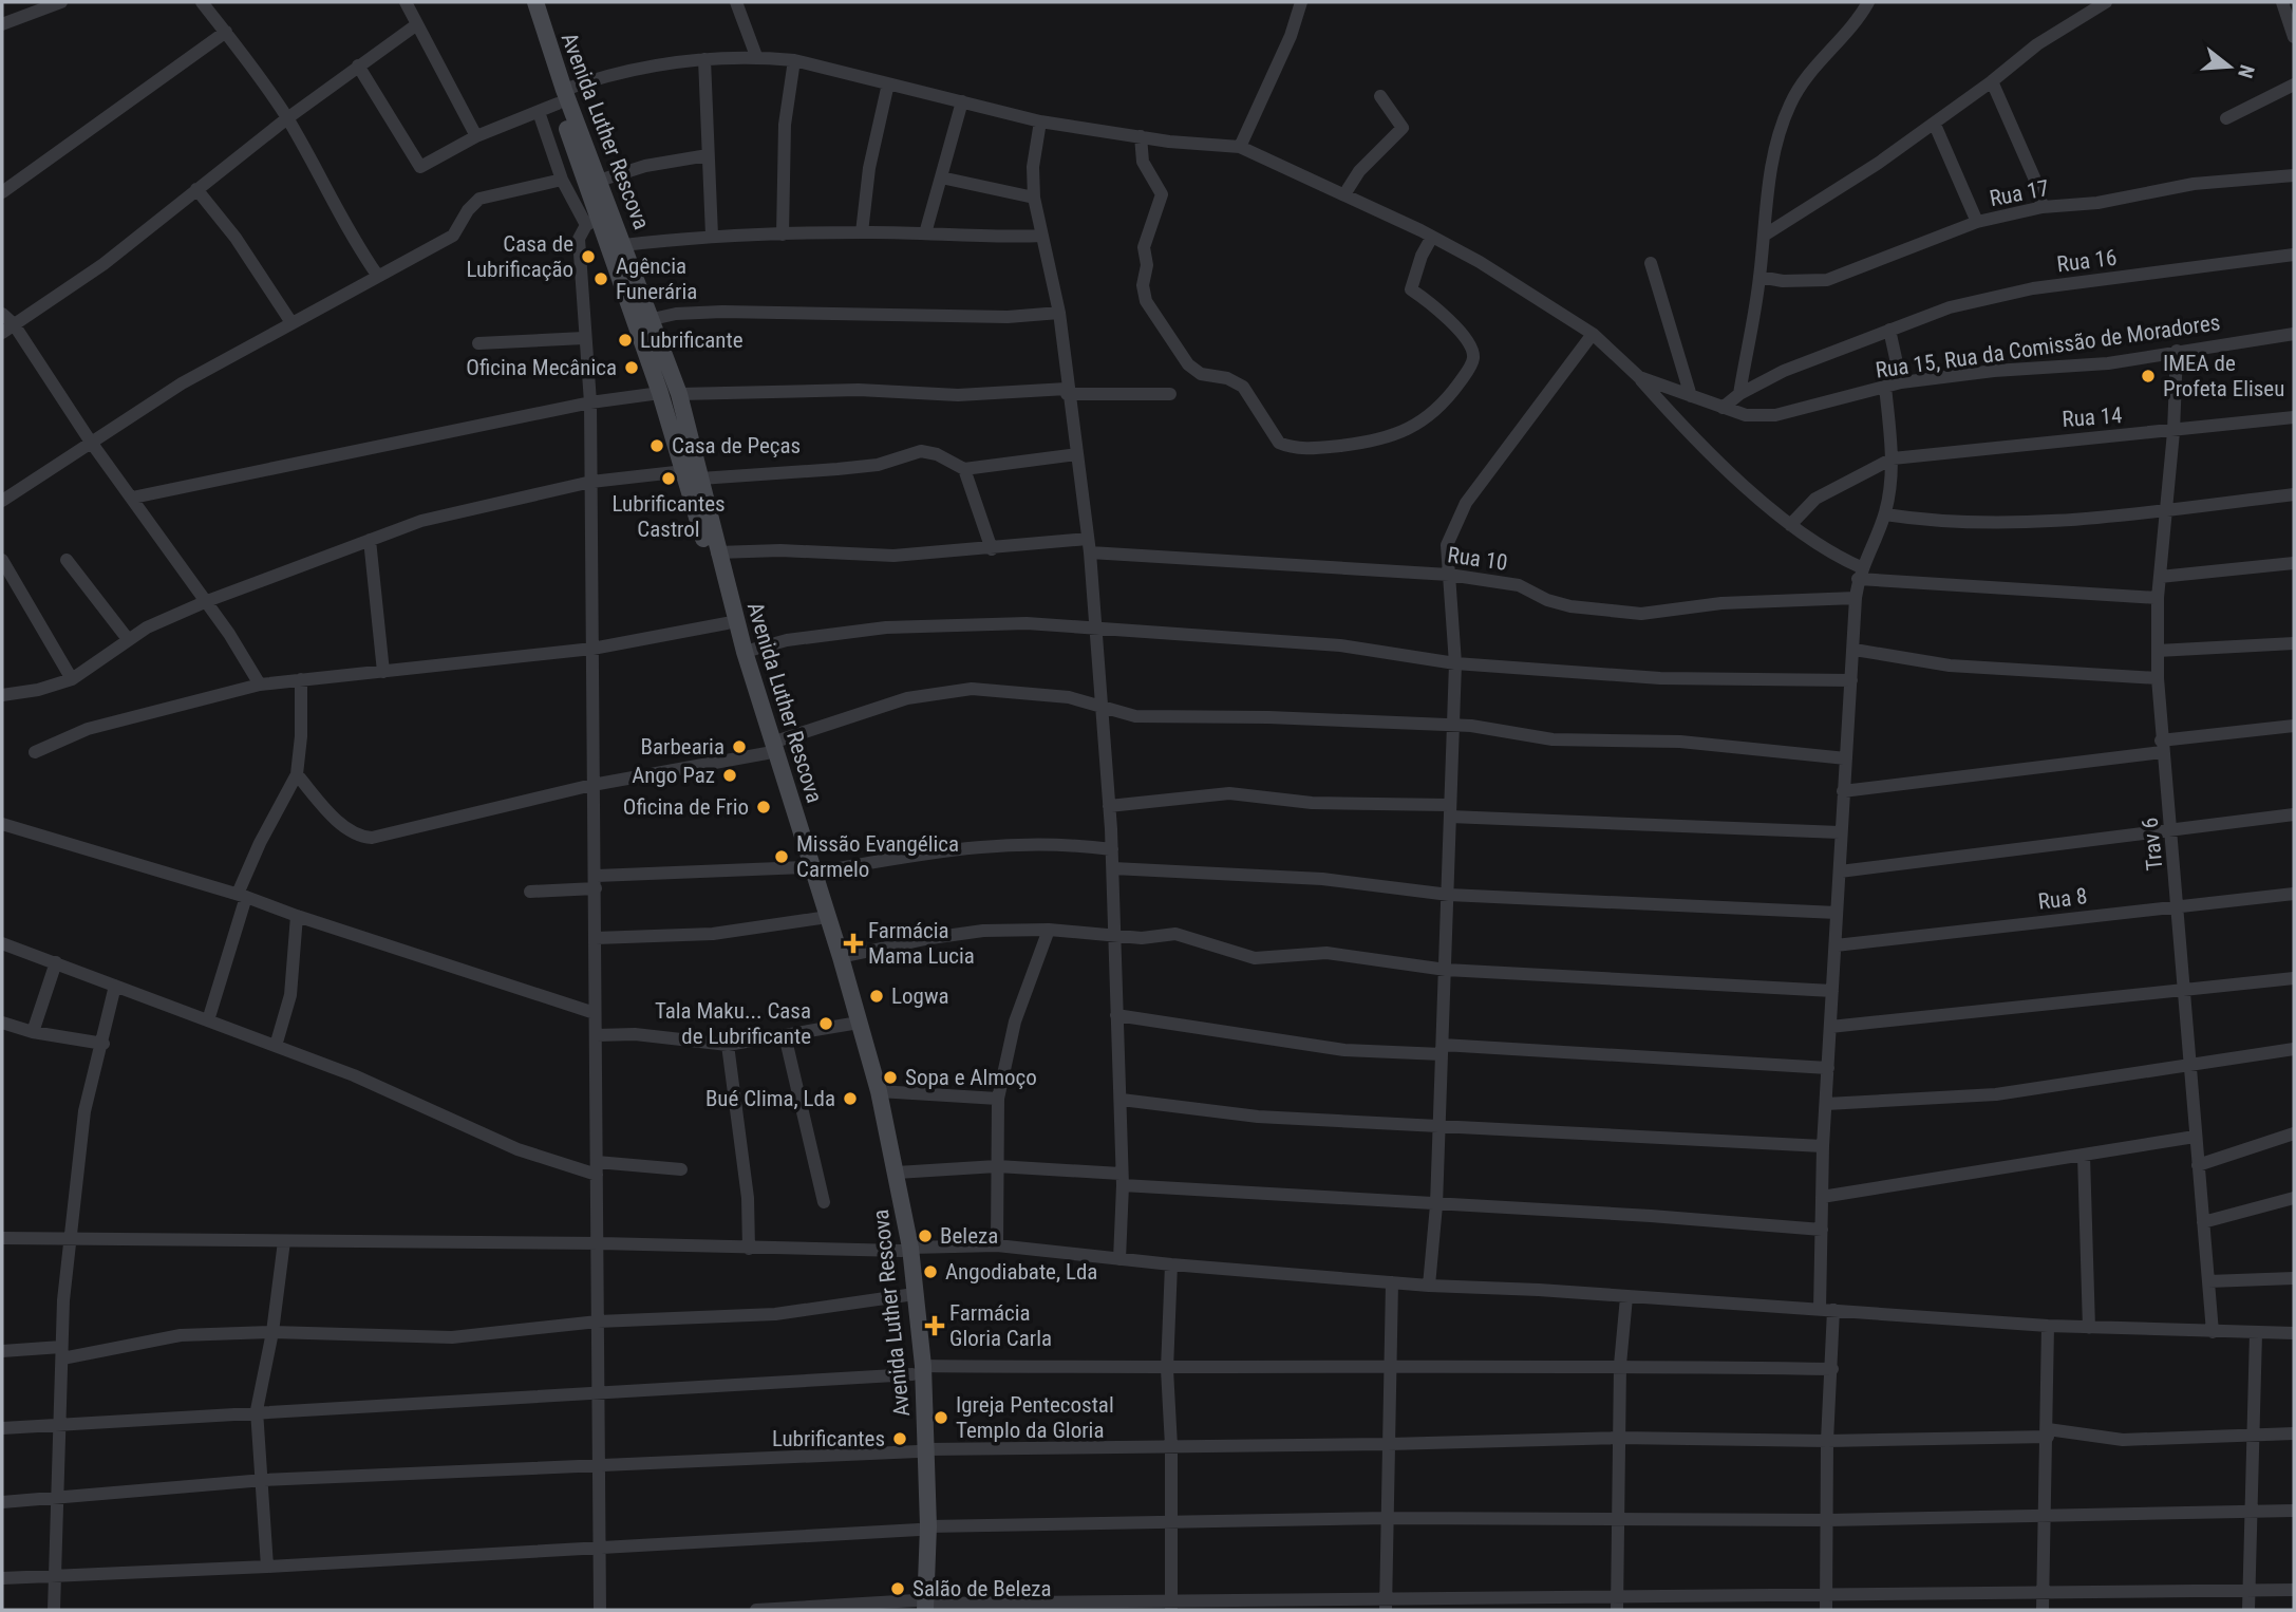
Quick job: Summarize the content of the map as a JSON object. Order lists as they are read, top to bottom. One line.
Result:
{"streets":{"main road":["Avenida Luther Rescova"],"street":["Rua 17","Rua 16","Rua 15, Rua da Comissão de Moradores","Rua 14","Rua 10","Trav 6","Rua 8"]},"crossings":[["Avenida Luther Rescova","Rua 10"],["Rua 16","Rua 15, Rua da Comissão de Moradores"],["Rua 15, Rua da Comissão de Moradores","Trav 6"],["Rua 14","Trav 6"],["Trav 6","Rua 8"]],"places":{"other":["Casa de Lubrificação","Agência Funerária","Lubrificante","Oficina Mecânica","IMEA de Profeta Eliseu","Casa de Peças","Lubrificantes Castrol","Barbearia","Ango Paz","Oficina de Frio","Missão Evangélica Carmelo","Logwa","Tala Maku... Casa de Lubrificante","Sopa e Almoço","Bué Clima, Lda","Beleza","Angodiabate, Lda","Igreja Pentecostal Templo da Gloria","Lubrificantes","Salão de Beleza"],"health":["Farmácia Mama Lucia","Farmácia Gloria Carla"]},"north":"right"}
